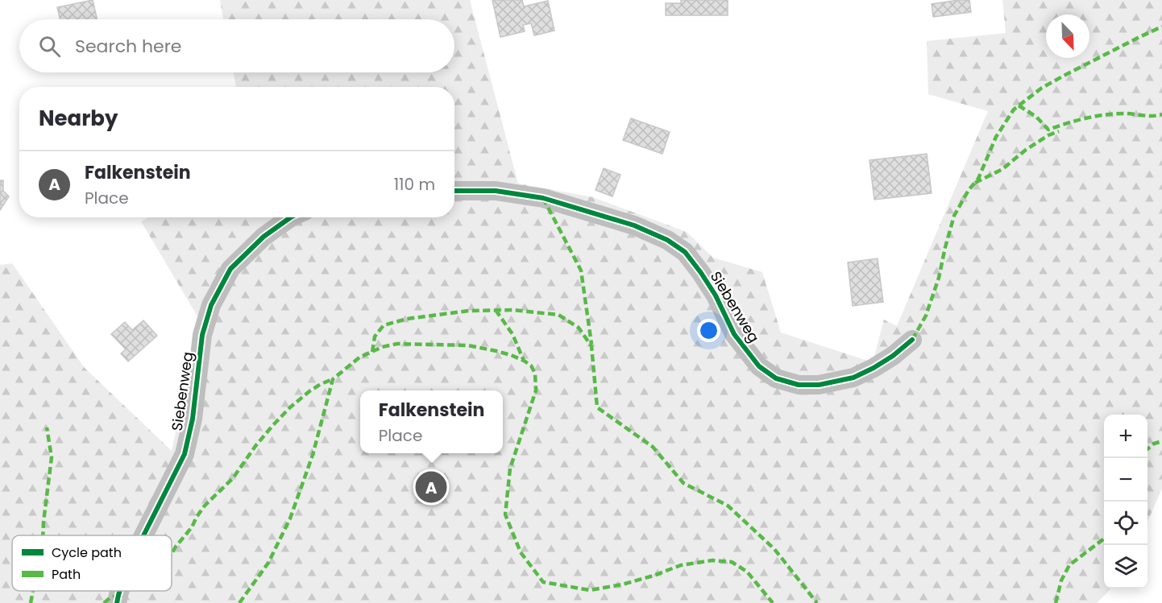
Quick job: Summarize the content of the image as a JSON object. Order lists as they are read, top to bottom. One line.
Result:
{"streets":{"street":["Siebenweg"]},"legend":["Cycle path","Path"],"north":"bottom right","page":{"search":"Search here","heading":"Nearby","list":[{"mark":"A","name":"Falkenstein","note":"Place","value":"110 m"}],"popup":["Falkenstein","Place"],"map_buttons":["+","−"],"pins":"A"}}
